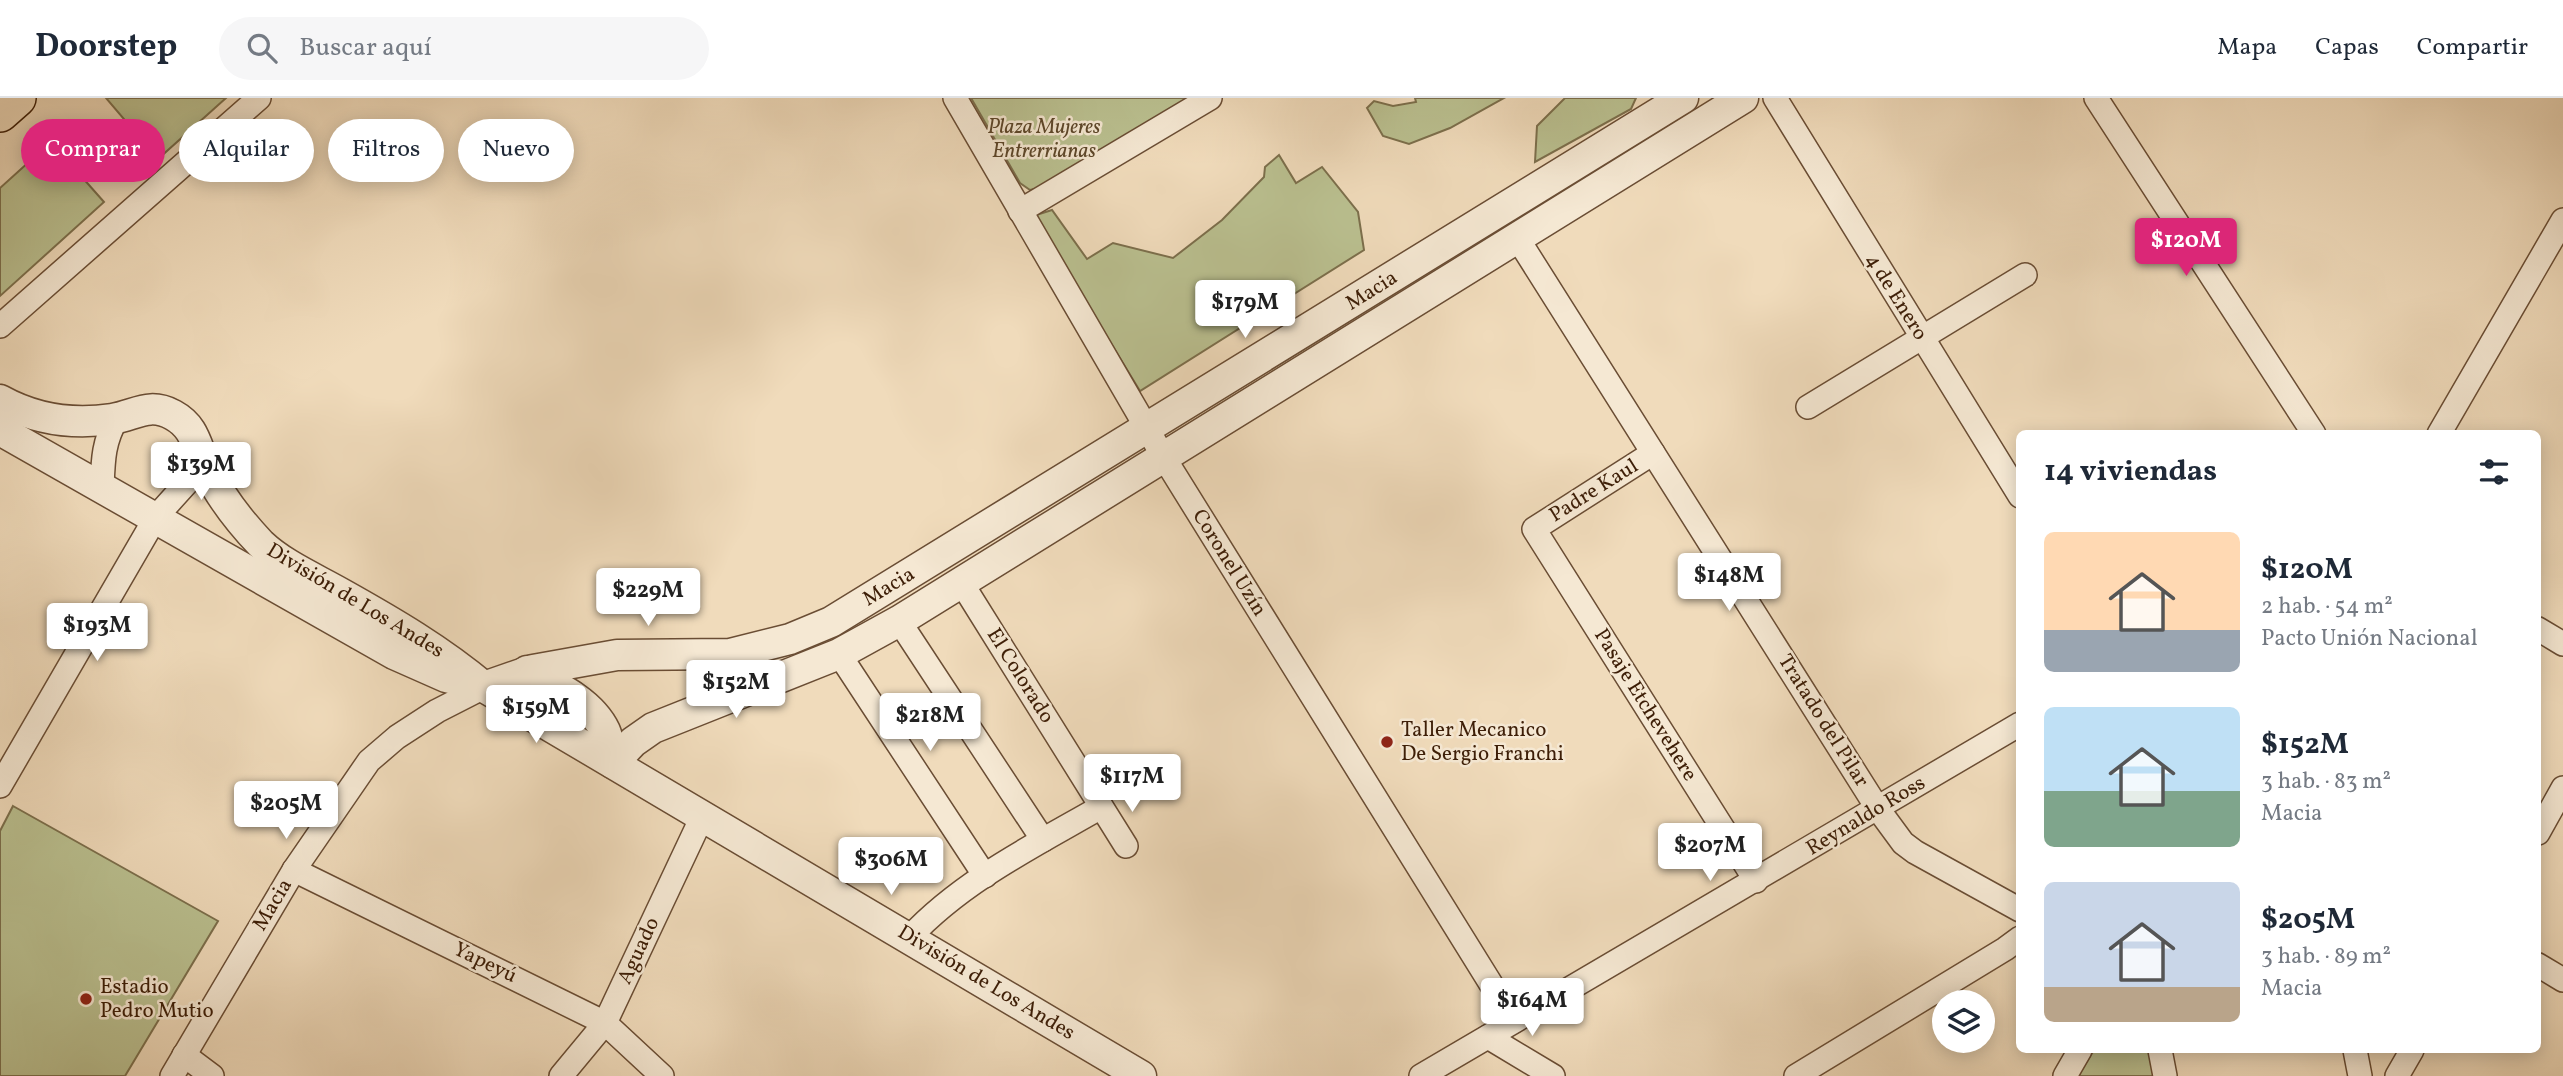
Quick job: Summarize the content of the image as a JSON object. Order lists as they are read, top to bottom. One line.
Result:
{"streets":{"street":["Macia","4 de Enero","Padre Kaul","Coronel Uzín","División de Los Andes","El Colorado","Pasaje Etchevehere","Tratado del Pilar","Reynaldo Ross","Aguado","Yapeyú"]},"crossings":[["Macia","Coronel Uzín"],["Macia","División de Los Andes"],["Macia","El Colorado"],["Macia","Tratado del Pilar"],["Macia","Yapeyú"],["Padre Kaul","Pasaje Etchevehere"],["Padre Kaul","Tratado del Pilar"],["Coronel Uzín","Reynaldo Ross"],["División de Los Andes","Aguado"],["Pasaje Etchevehere","Reynaldo Ross"],["Tratado del Pilar","Reynaldo Ross"],["Aguado","Yapeyú"]],"parks":["Plaza Mujeres Entrerrianas"],"places":["Taller Mecanico De Sergio Franchi","Estadio Pedro Mutio"],"page":{"header":"Doorstep","search":"Buscar aquí","nav":["Mapa","Capas","Compartir"],"chip":["Comprar","Alquilar","Filtros","Nuevo"],"price":["$120M","$179M","$139M","$148M","$229M","$193M","$152M","$159M","$218M","$117M","$205M","$207M","$306M","$164M"],"heading":"14 viviendas","list":[{"name":"$120M","note":"2 hab. · 54 m² · Pacto Unión Nacional"},{"name":"$152M","note":"3 hab. · 83 m² · Macia"},{"name":"$205M","note":"3 hab. · 89 m² · Macia"}]}}
